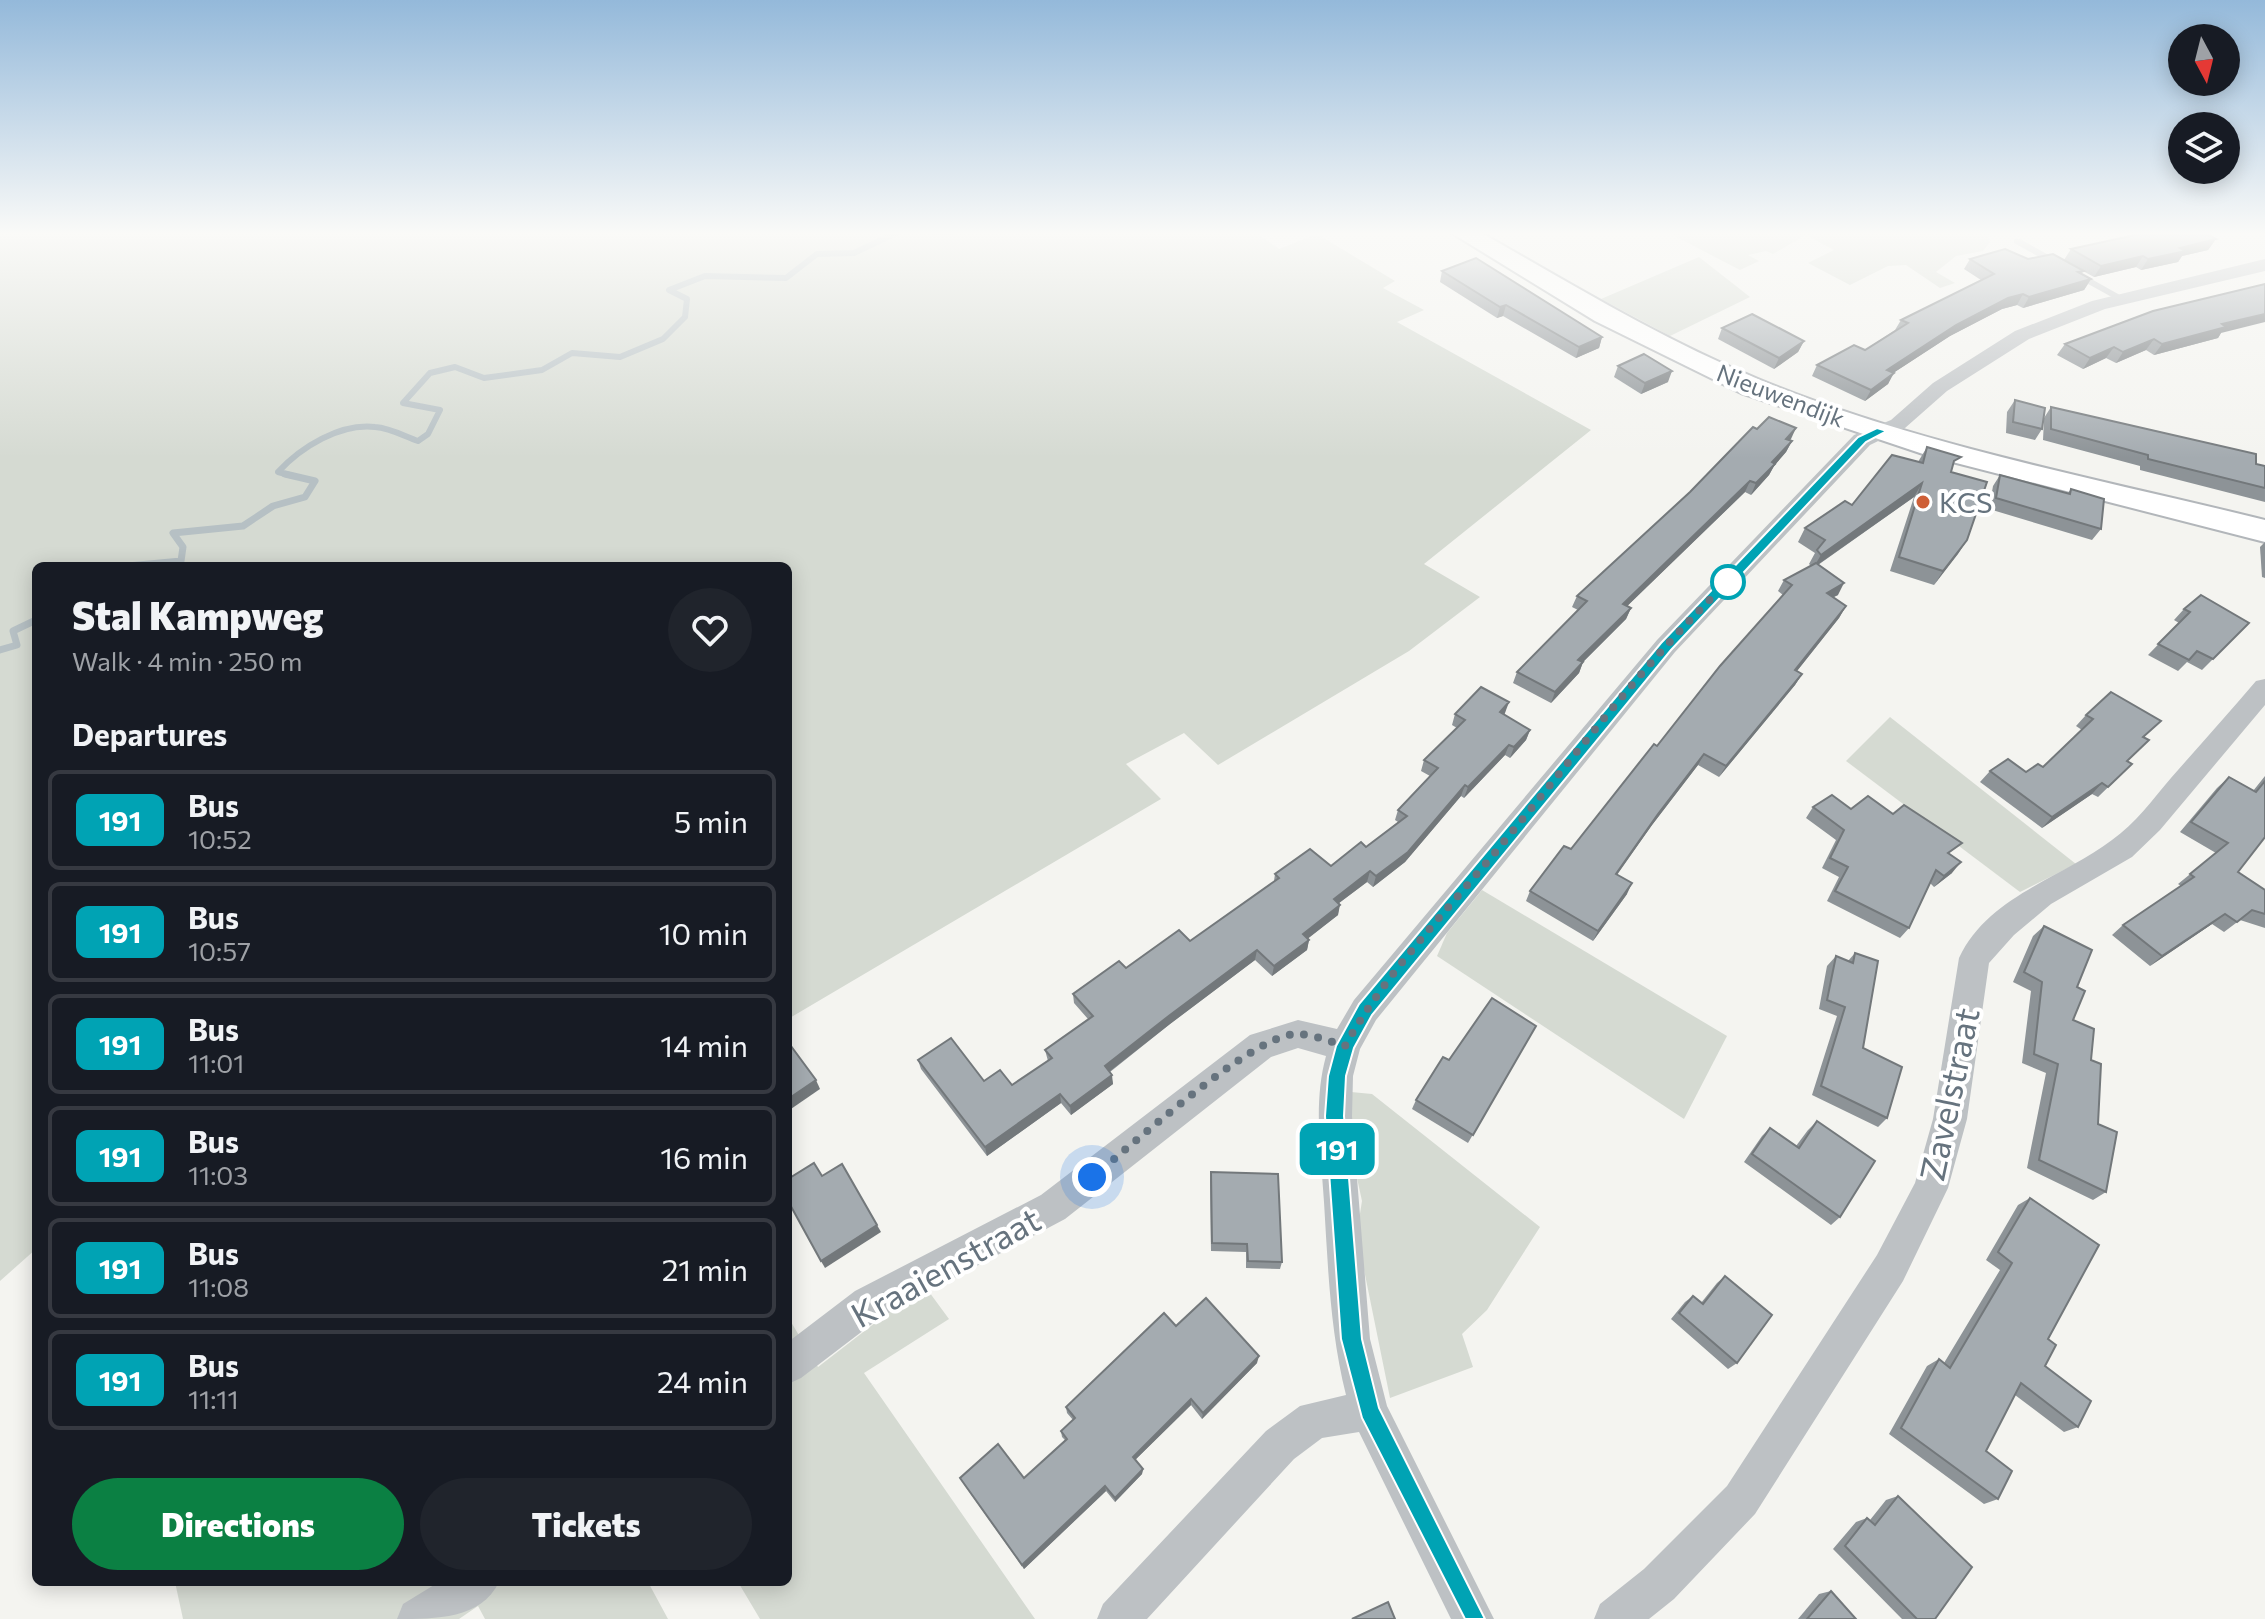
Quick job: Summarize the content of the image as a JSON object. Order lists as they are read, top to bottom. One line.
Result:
{"streets":{"street":["Nieuwendijk","Zavelstraat","Kraaienstraat"]},"places":["KCS"],"lines":["bus line 191"],"north":"bottom","page":{"on_map":"191","heading":[["Stal Kampweg","Walk · 4 min · 250 m"],"Departures"],"list":[{"mark":"191","name":"Bus","note":"10:52","value":"5 min"},{"mark":"191","name":"Bus","note":"10:57","value":"10 min"},{"mark":"191","name":"Bus","note":"11:01","value":"14 min"},{"mark":"191","name":"Bus","note":"11:03","value":"16 min"},{"mark":"191","name":"Bus","note":"11:08","value":"21 min"},{"mark":"191","name":"Bus","note":"11:11","value":"24 min"}],"buttons":["Directions","Tickets"]}}
